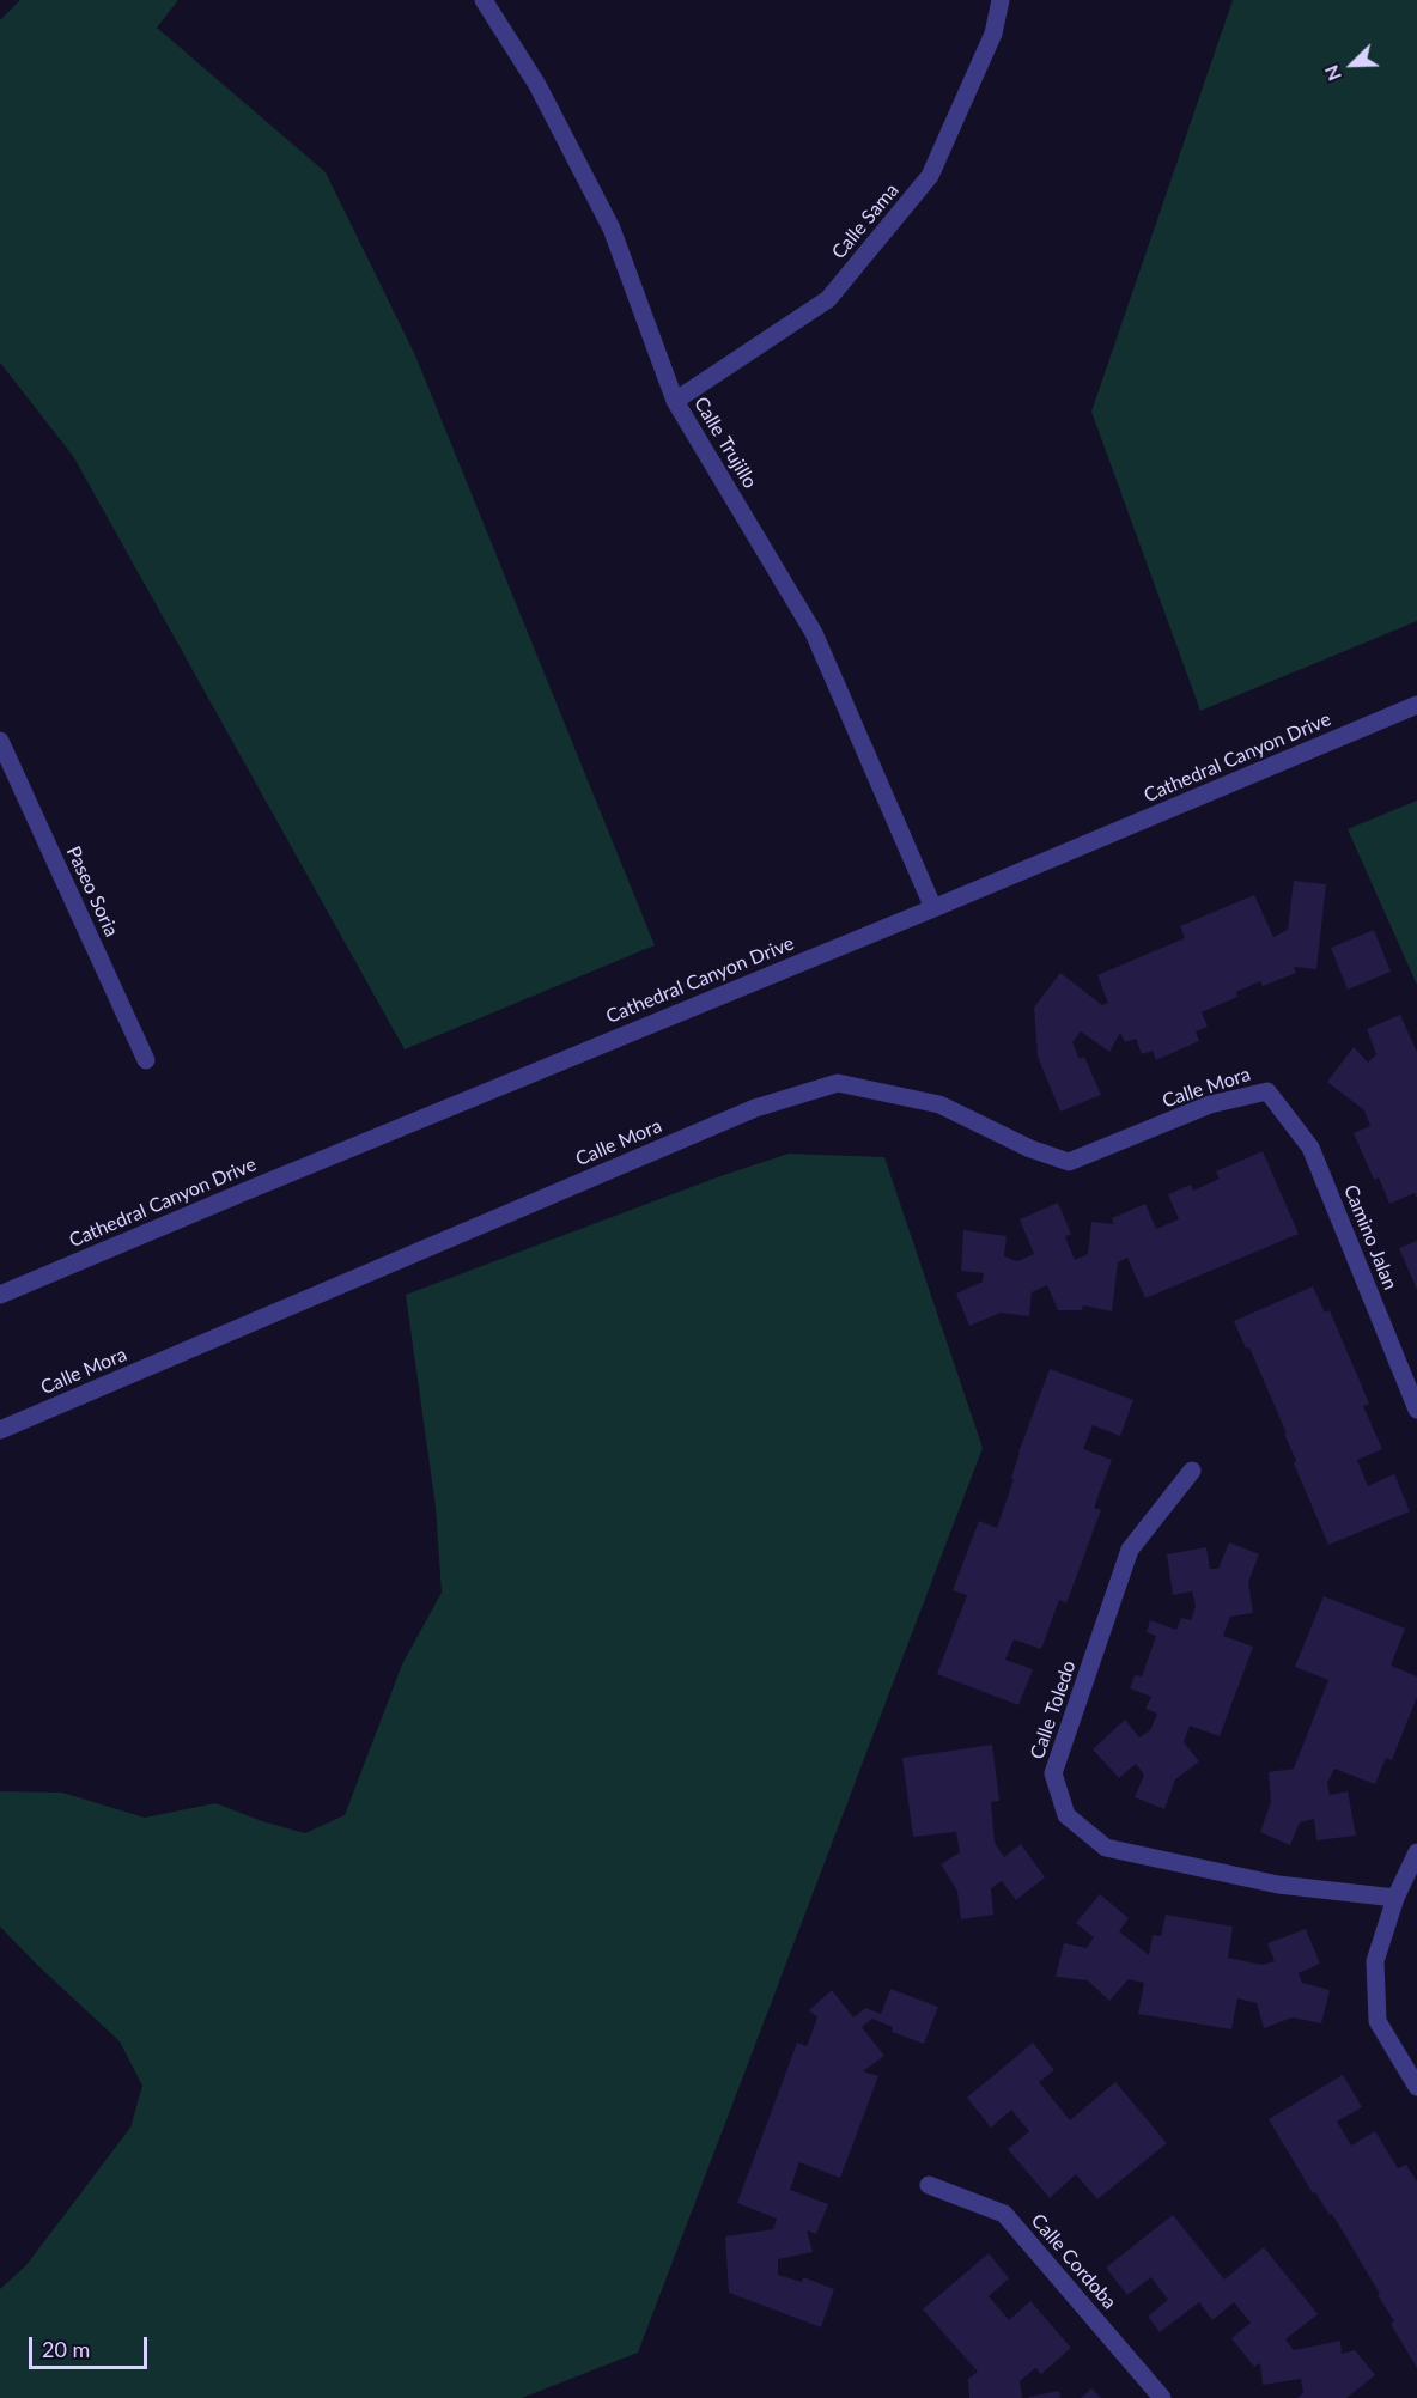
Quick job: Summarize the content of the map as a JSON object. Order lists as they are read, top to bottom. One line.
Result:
{"streets":{"street":["Calle Sama","Calle Trujillo","Cathedral Canyon Drive","Paseo Soria","Calle Mora","Camino Jalan","Calle Toledo","Calle Cordoba"]},"crossings":[["Calle Sama","Calle Trujillo"],["Calle Trujillo","Cathedral Canyon Drive"],["Calle Mora","Camino Jalan"]],"scale_bar":"20 m","north":"bottom left"}
